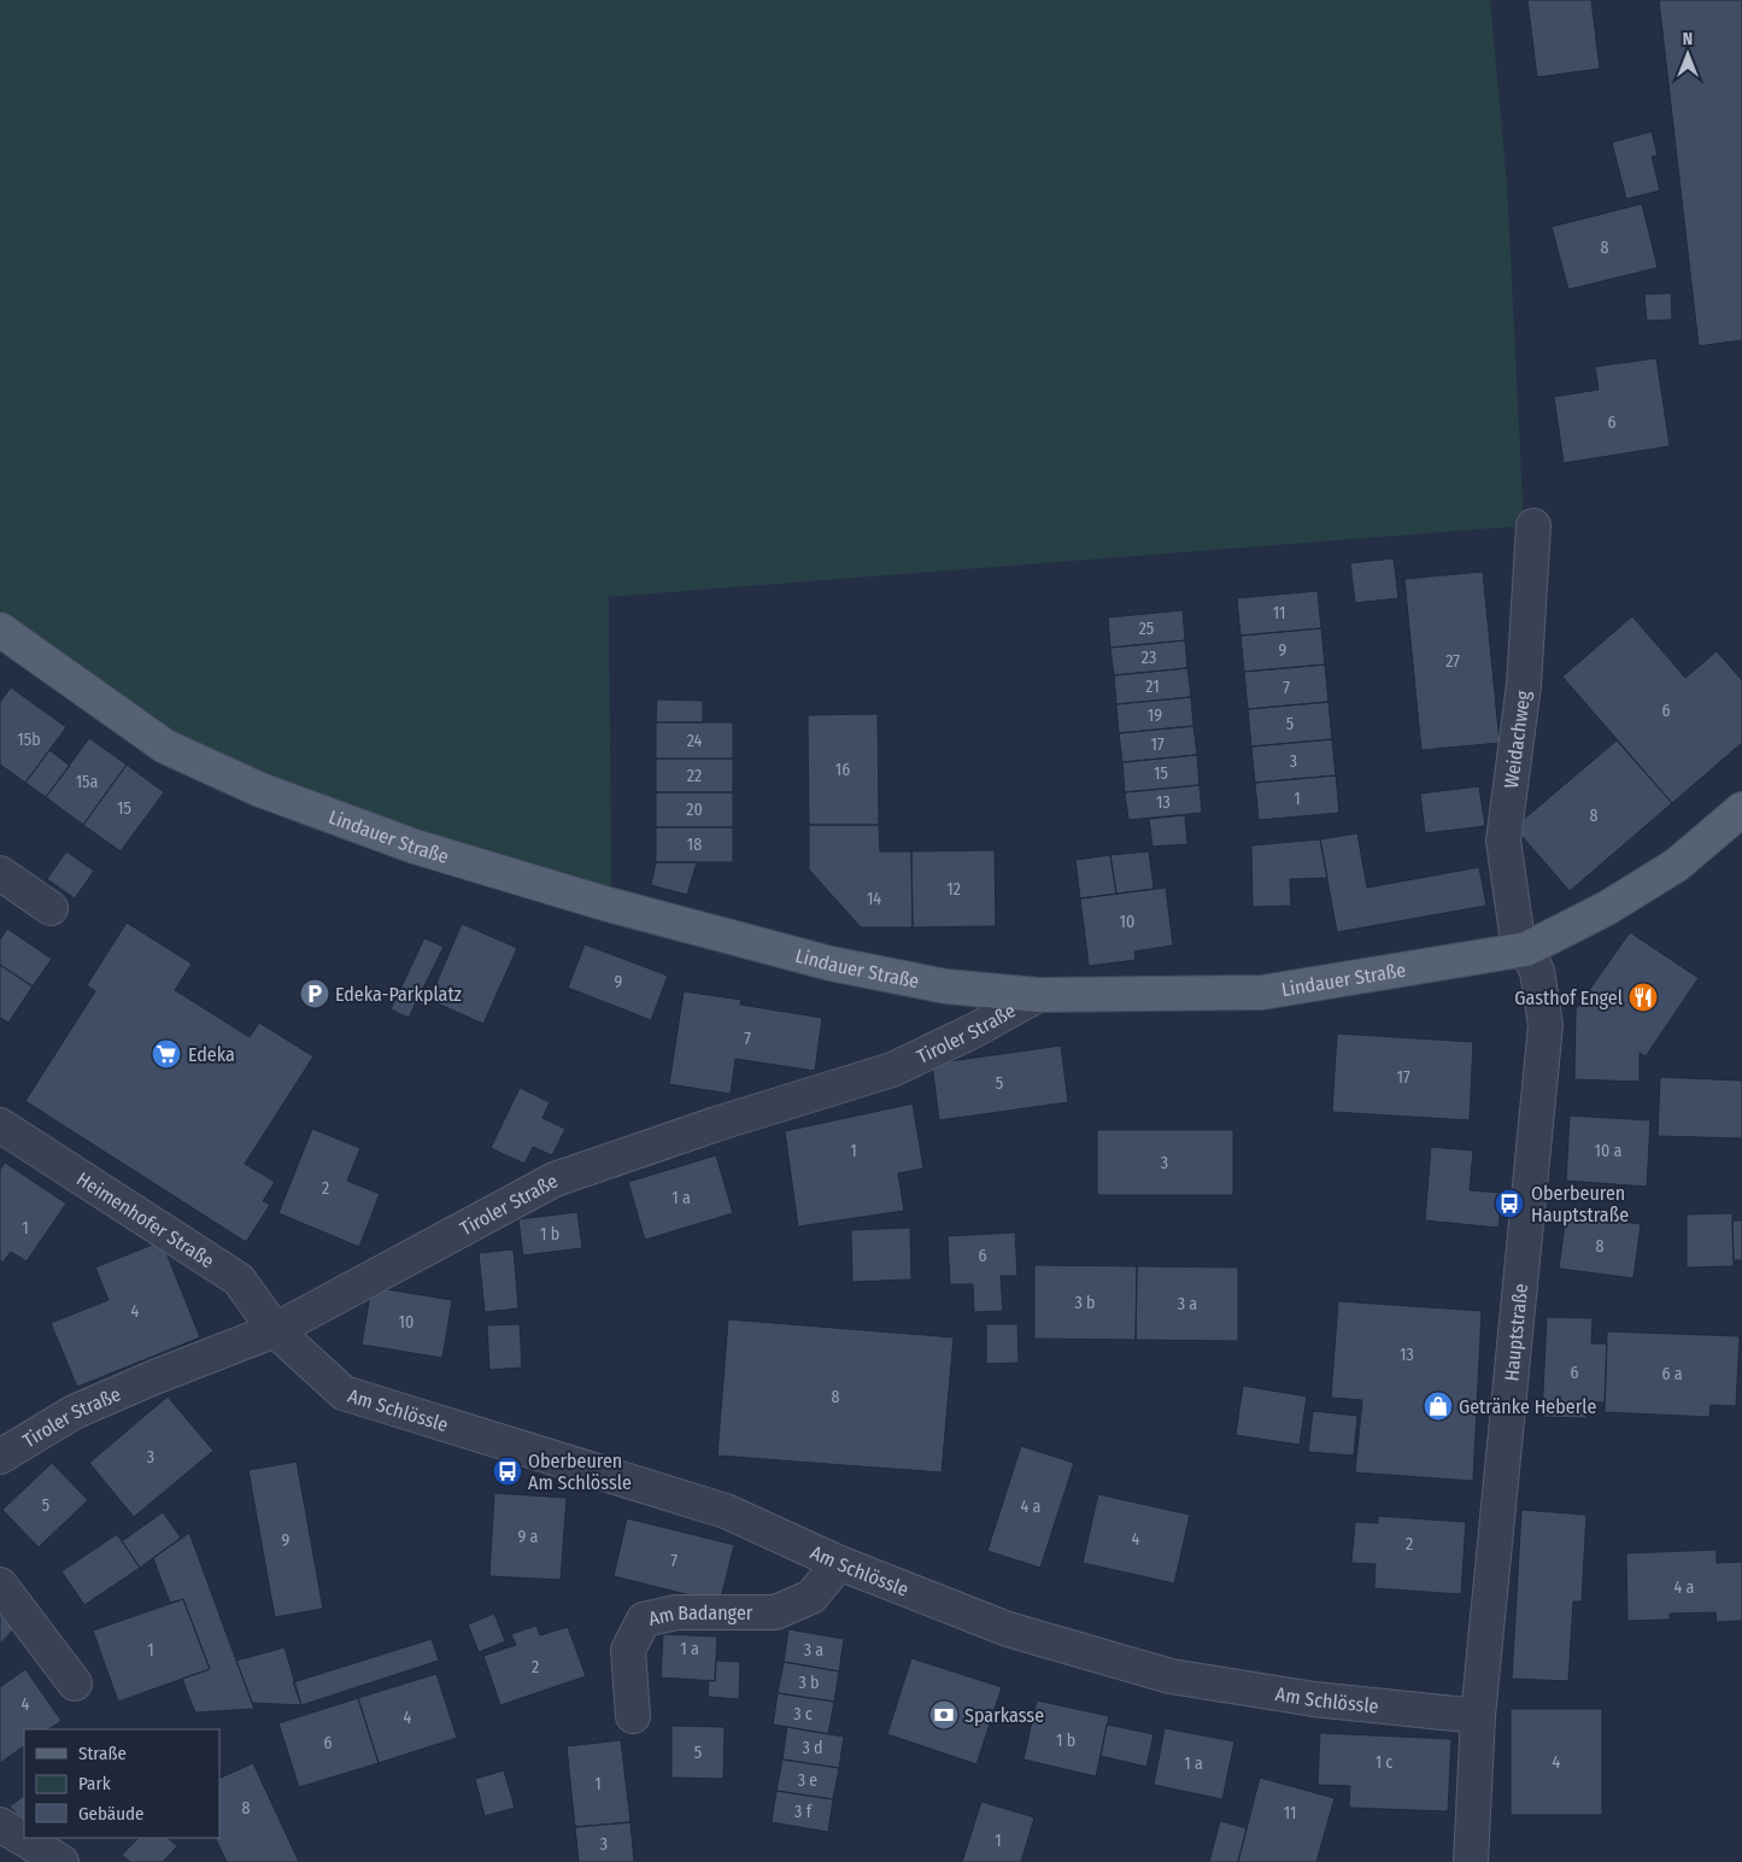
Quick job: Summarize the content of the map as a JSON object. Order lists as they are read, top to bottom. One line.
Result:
{"streets":{"main road":["Lindauer Straße"],"street":["Weidachweg","Tiroler Straße","Heimenhofer Straße","Hauptstraße","Am Schlössle","Am Badanger"]},"crossings":[["Weidachweg","Lindauer Straße"],["Weidachweg","Hauptstraße"],["Lindauer Straße","Tiroler Straße"],["Lindauer Straße","Hauptstraße"],["Tiroler Straße","Heimenhofer Straße"],["Tiroler Straße","Am Schlössle"],["Heimenhofer Straße","Am Schlössle"],["Hauptstraße","Am Schlössle"],["Am Schlössle","Am Badanger"]],"places":{"parking":["Edeka-Parkplatz"],"restaurant":["Gasthof Engel"],"supermarket":["Edeka"],"bus stop":["Oberbeuren Hauptstraße","Oberbeuren Am Schlössle"],"shop":["Getränke Heberle"],"bank":["Sparkasse"]},"house_numbers":["8","6","11","25","9","23","27","21","7","6","19","5","15b","24","17","3","16","15","22","15a","1","13","15","20","8","18","12","14","10","9","7","17","5","1","10 a","3","2","1 a","1","1 b","8","6","3 b","3 a","4","10","13","6","6 a","8","3","5","4 a","9 a","4","9","2","7","4 a","1 a","1","3 a","2","3 b","4","3 c","4","1 b","6","3 d","5","1 c","4","1 a","3 e","1","8","3 f","11","1","3"],"legend":["Straße","Park","Gebäude"],"north":"top"}
